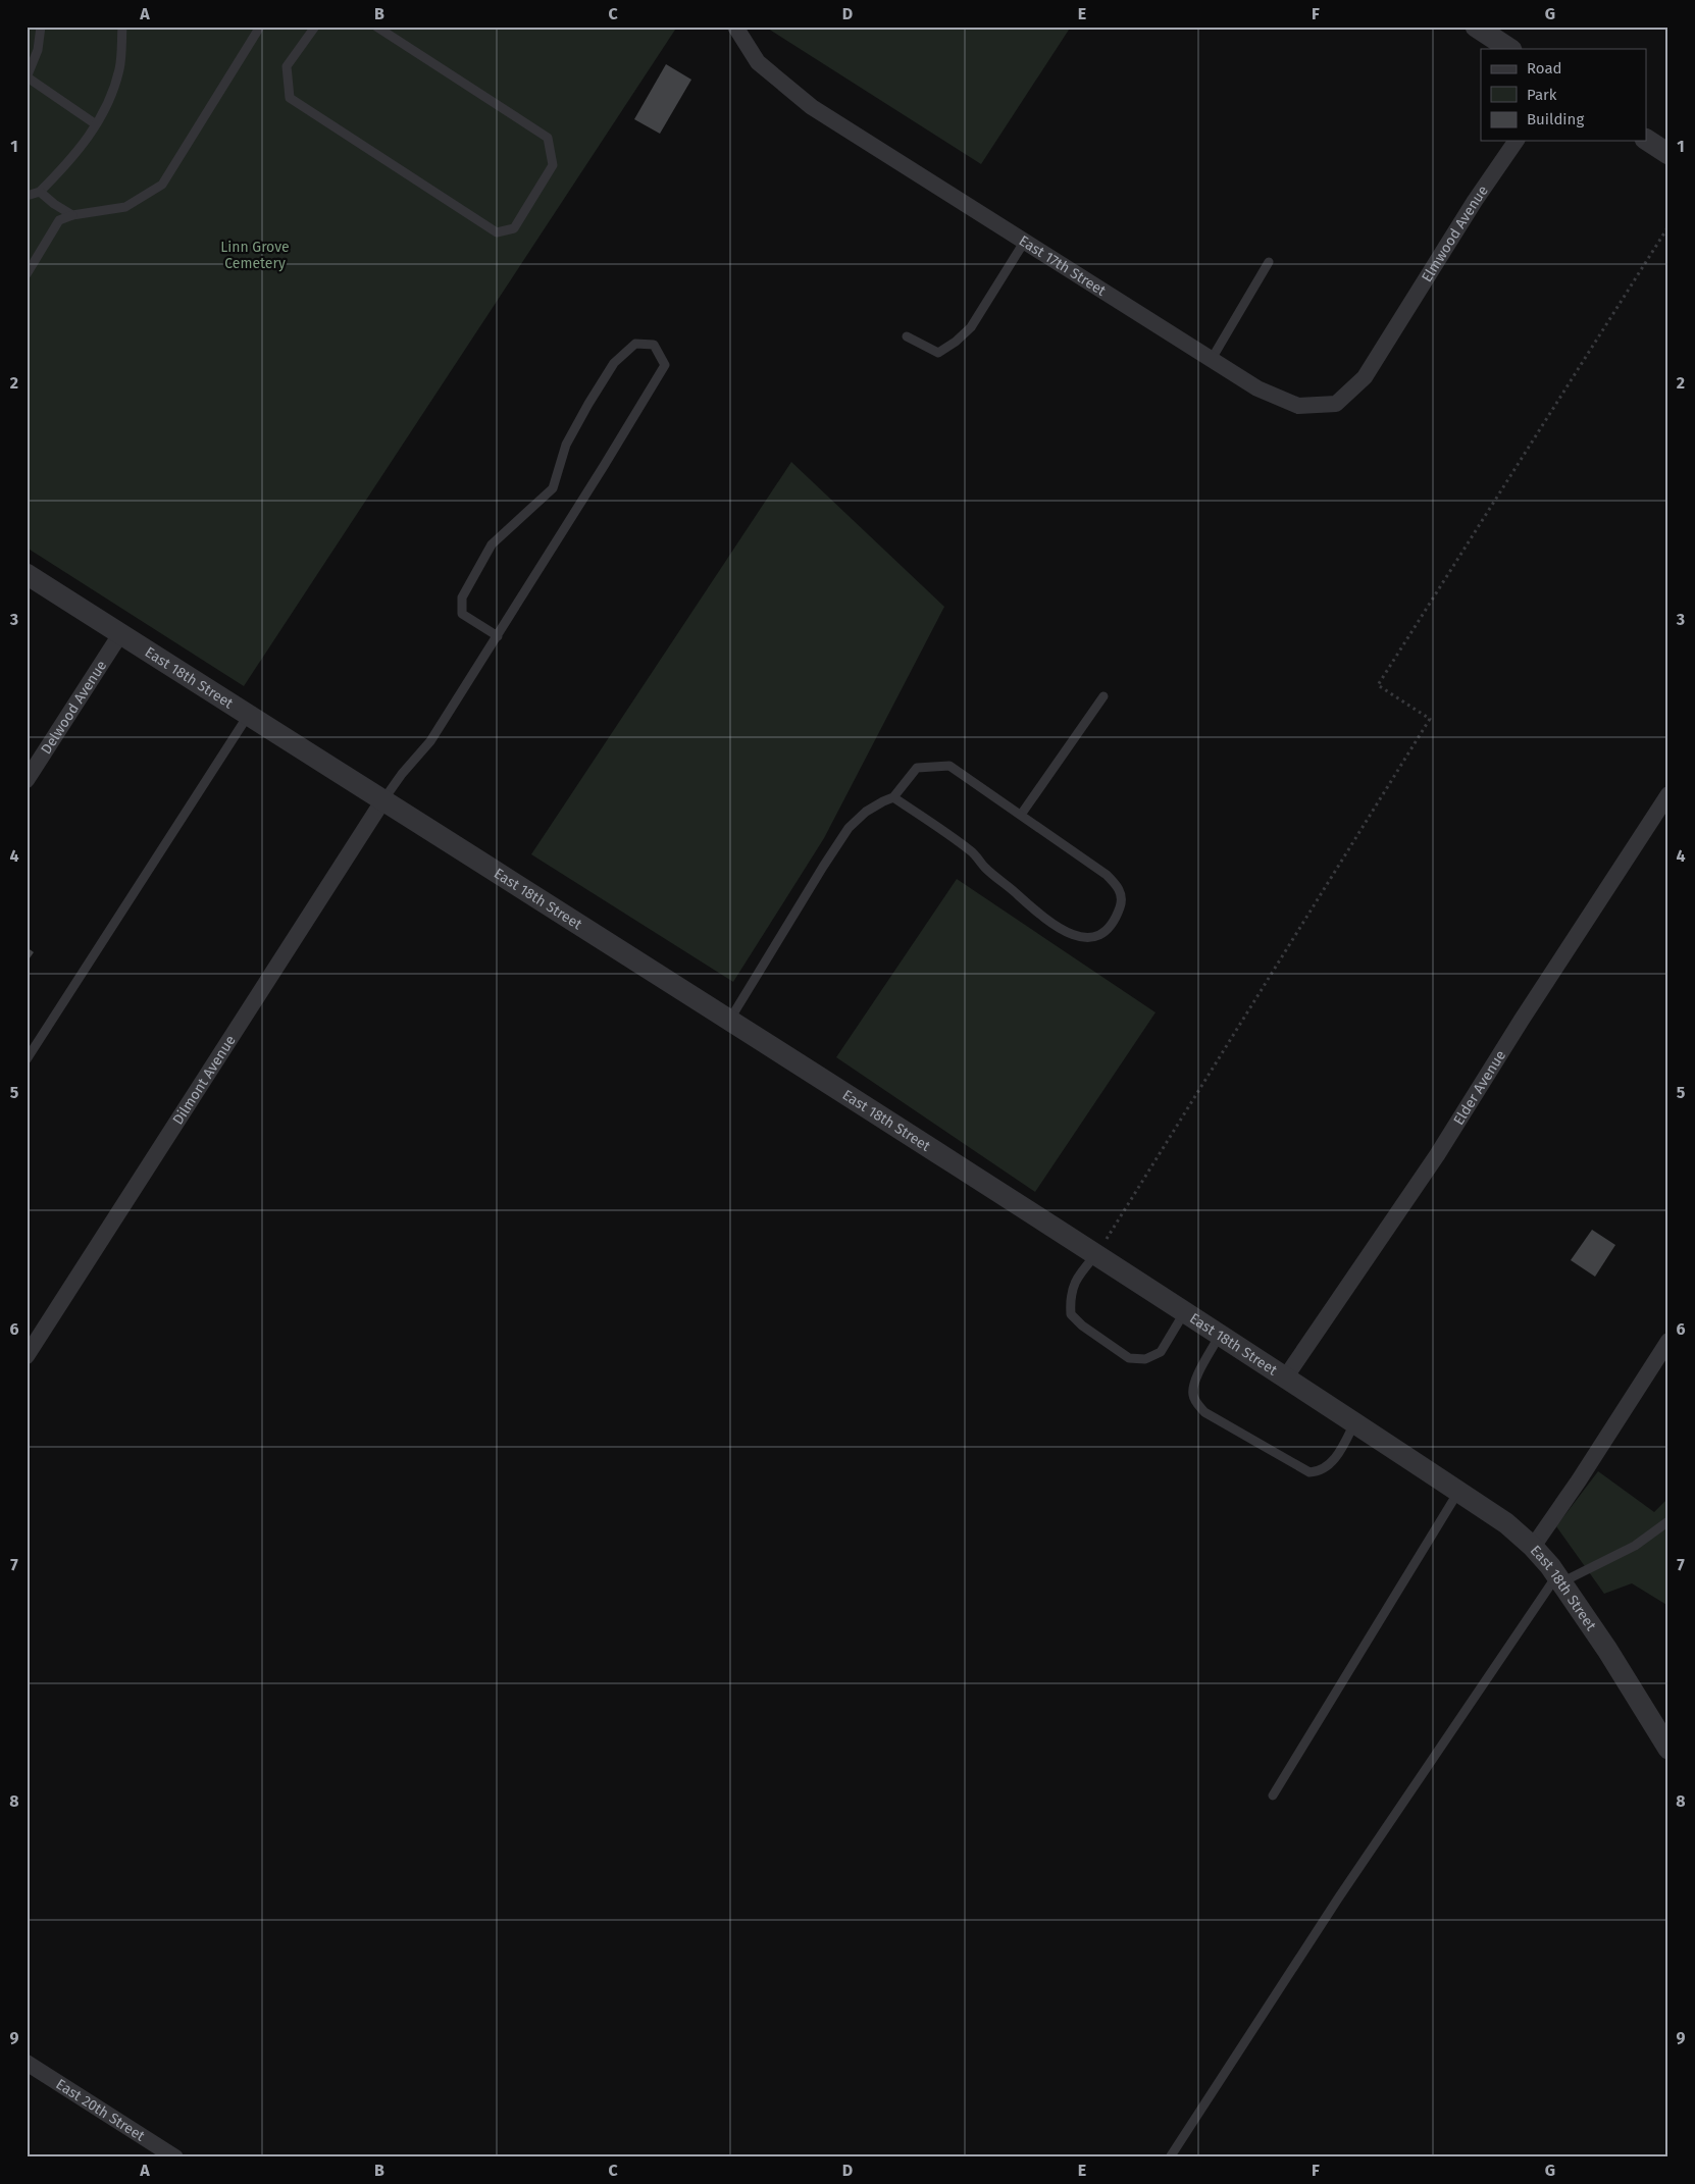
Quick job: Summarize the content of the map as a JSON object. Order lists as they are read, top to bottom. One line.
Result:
{"streets":{"street":["Elmwood Avenue","East 17th Street","East 18th Street","Delwood Avenue","Dilmont Avenue","Elder Avenue","East 20th Street"]},"crossings":[["Elmwood Avenue","East 17th Street"],["East 18th Street","Delwood Avenue"],["East 18th Street","Dilmont Avenue"],["East 18th Street","Elder Avenue"]],"parks":["Linn Grove Cemetery"],"legend":["Road","Park","Building"],"grid":{"columns":["A","B","C","D","E","F","G"],"rows":["1","2","3","4","5","6","7","8","9"]}}
